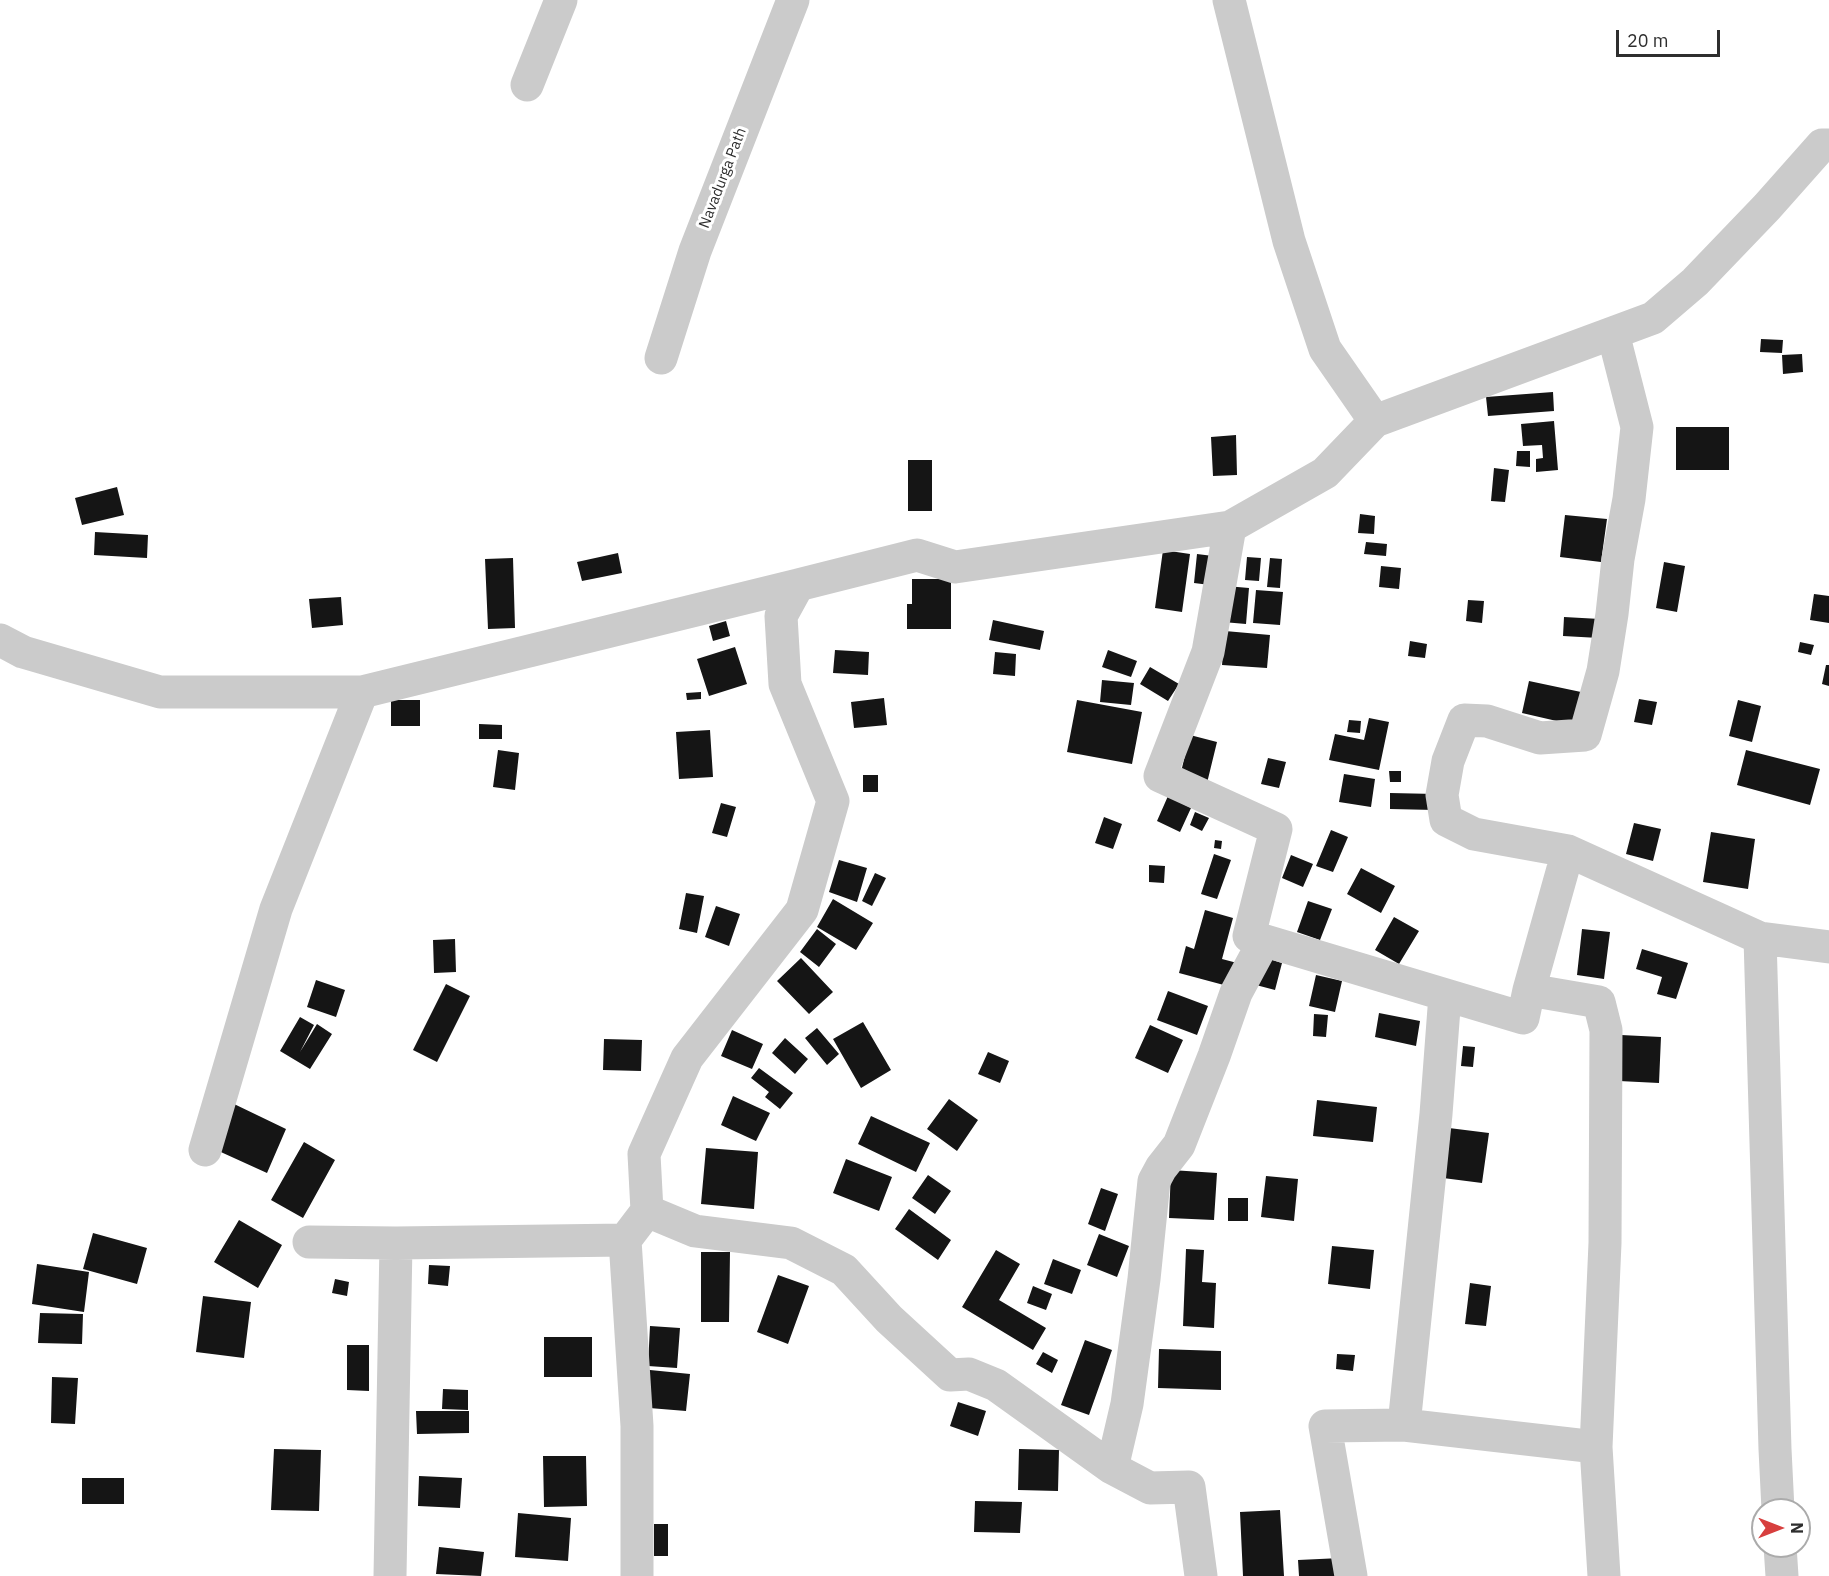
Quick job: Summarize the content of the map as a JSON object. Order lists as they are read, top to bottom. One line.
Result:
{"streets":{"street":["Navadurga Path"]},"scale_bar":"20 m","north":"right"}
